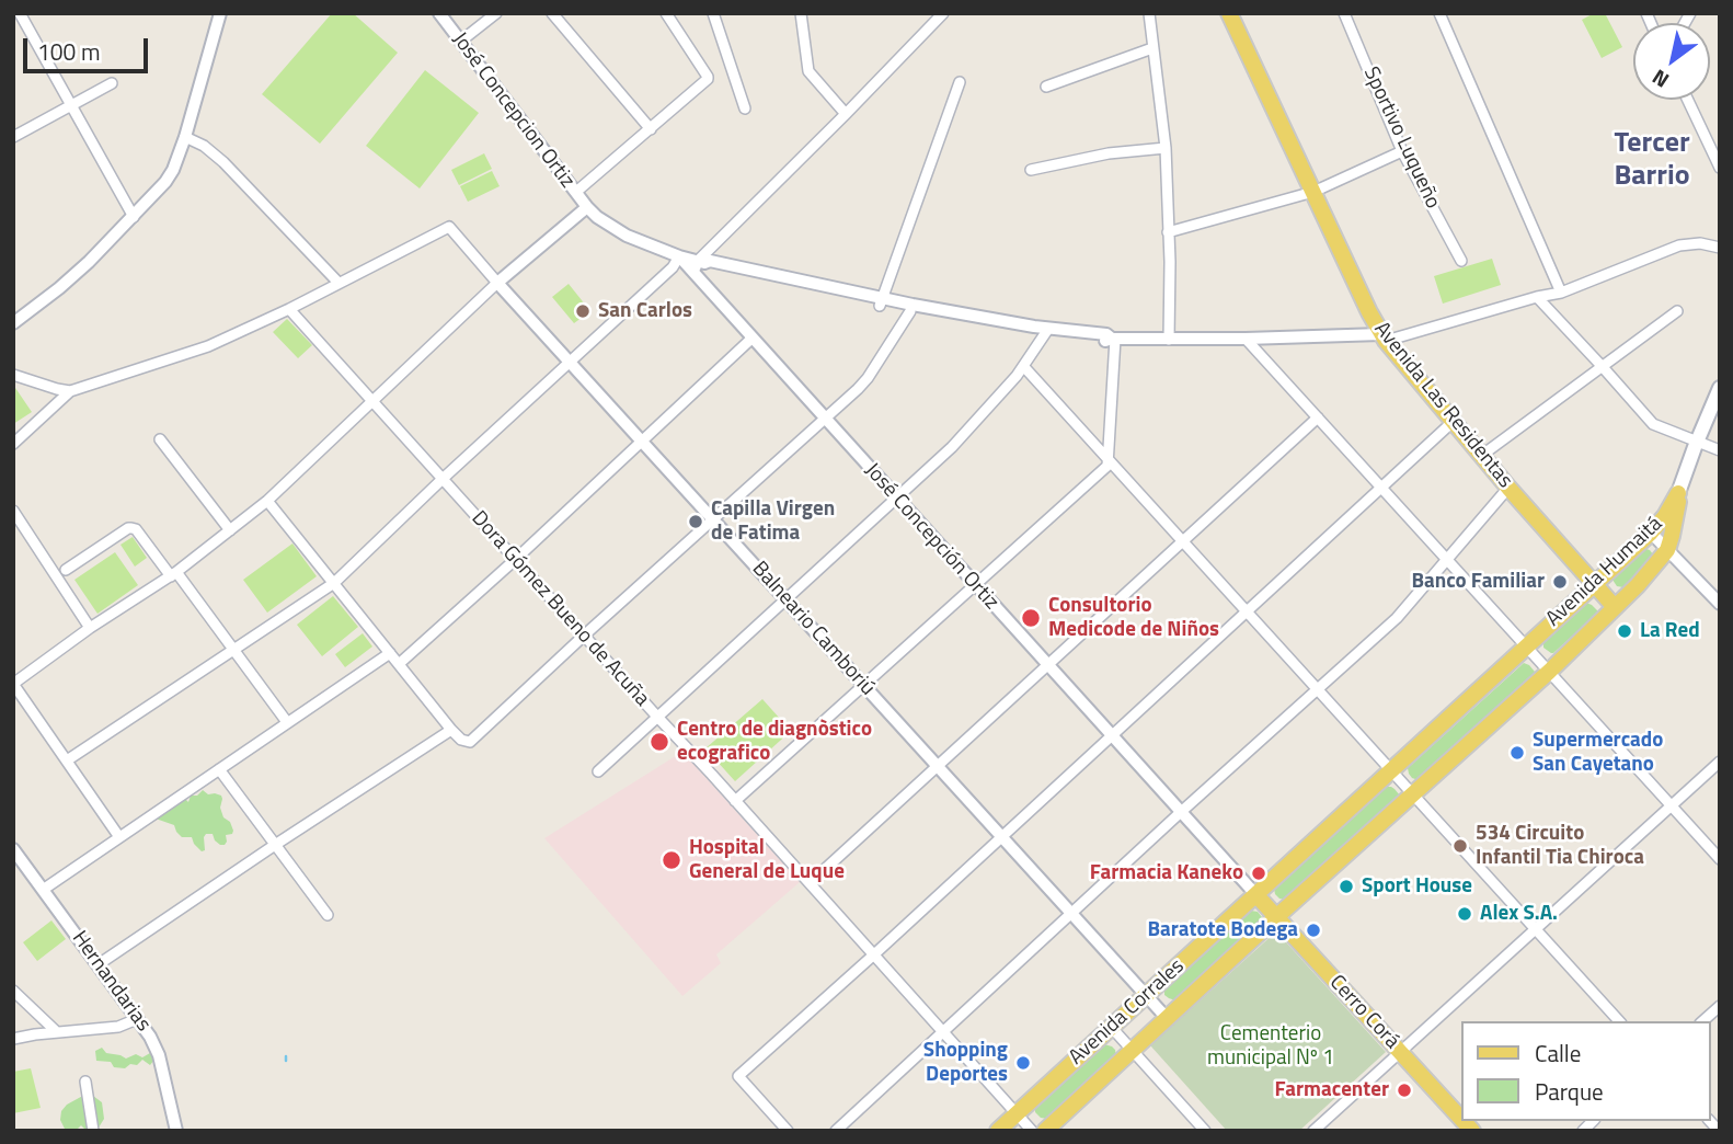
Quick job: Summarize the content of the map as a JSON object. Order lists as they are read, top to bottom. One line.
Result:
{"streets":{"main road":["Avenida Las Residentas","Avenida Humaitá","Avenida Corrales","Cerro Corá"],"street":["José Concepcion Ortiz","Sportivo Luqueño","José Concepción Ortiz","Dora Gómez Bueno de Acuña","Balneario Camboriú","Hernandarias"]},"crossings":[["José Concepcion Ortiz","José Concepción Ortiz"],["Avenida Las Residentas","Avenida Humaitá"],["José Concepción Ortiz","Avenida Humaitá"],["José Concepción Ortiz","Avenida Corrales"],["José Concepción Ortiz","Cerro Corá"],["Avenida Humaitá","Avenida Corrales"],["Avenida Humaitá","Cerro Corá"],["Dora Gómez Bueno de Acuña","Avenida Corrales"],["Balneario Camboriú","Avenida Corrales"],["Avenida Corrales","Cerro Corá"]],"districts":["Tercer Barrio"],"parks":["Cementerio municipal Nº 1"],"places":["San Carlos","Capilla Virgen de Fatima","Banco Familiar","Consultorio Medicode de Niños","La Red","Centro de diagnòstico ecografico","Supermercado San Cayetano","534 Circuito Infantil Tia Chiroca","Hospital General de Luque","Farmacia Kaneko","Sport House","Alex S.A.","Baratote Bodega","Shopping Deportes","Farmacenter"],"legend":["Calle","Parque"],"scale_bar":"100 m","north":"bottom left"}
